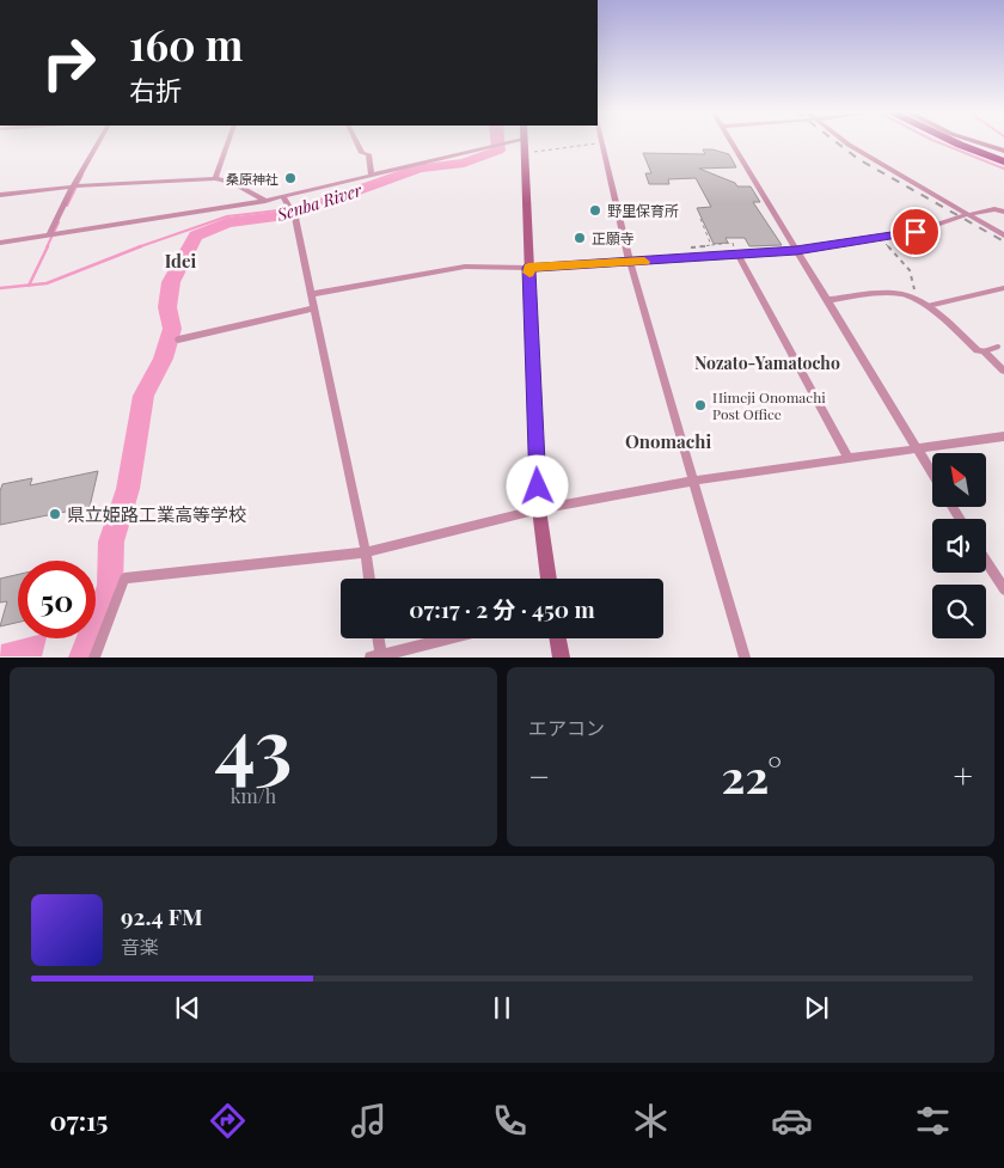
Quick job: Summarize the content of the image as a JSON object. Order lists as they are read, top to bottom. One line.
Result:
{"districts":["Idei","Nozato-Yamatocho","Onomachi"],"water":["Senba River"],"places":["桑原神社","野里保育所","正願寺","Himeji Onomachi Post Office","県立姫路工業高等学校"],"north":"top left","page":{"turn":["160 m","右折"],"limit":"50","trip":"07:17 · 2 分 · 450 m","tile":[["43","km/h"],"エアコン"],"heat":["−","22°","+"],"song":["92.4 FM","音楽"],"tabs":"07:15"}}
